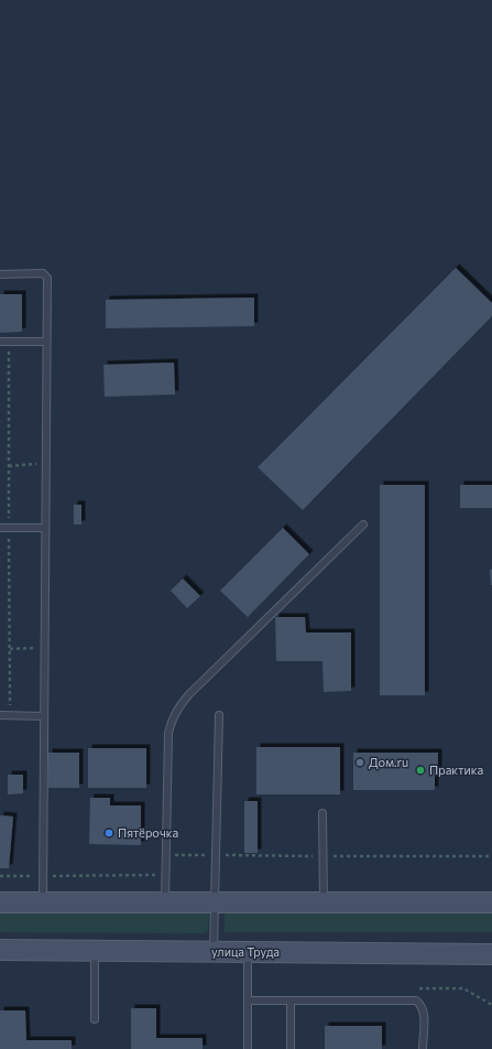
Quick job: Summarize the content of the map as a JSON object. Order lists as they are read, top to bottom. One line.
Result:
{"streets":{"main road":["улица Труда"]},"places":["Дом.ru","Практика","Пятёрочка"]}
